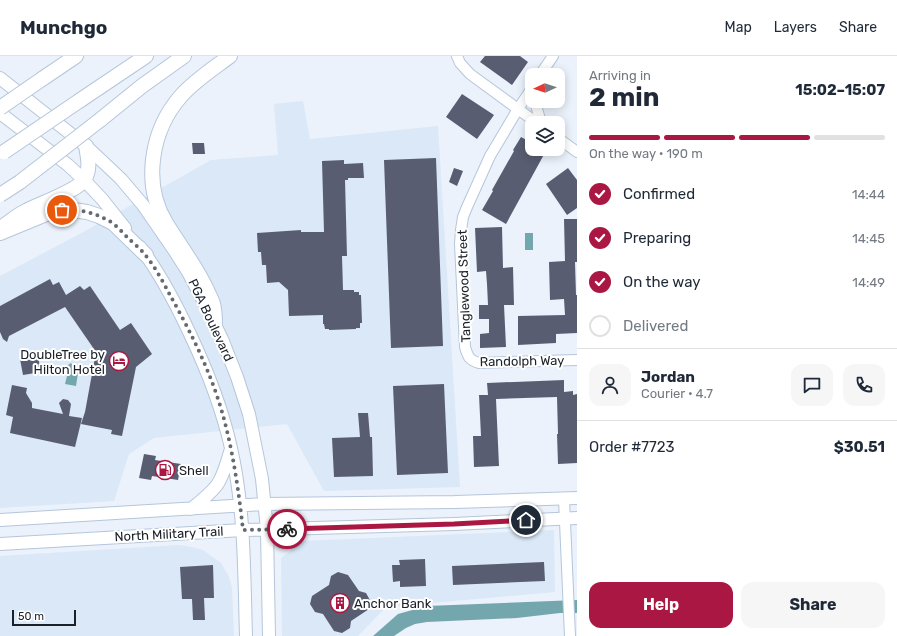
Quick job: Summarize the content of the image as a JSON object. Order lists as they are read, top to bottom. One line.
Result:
{"streets":{"main road":["PGA Boulevard","North Military Trail"],"street":["Tanglewood Street","Randolph Way"]},"crossings":[["Tanglewood Street","Randolph Way"],["PGA Boulevard","North Military Trail"]],"places":{"hotel":["DoubleTree by Hilton Hotel"],"fuel station":["Shell"],"building":["Anchor Bank"]},"scale_bar":"50 m","north":"left","page":{"header":"Munchgo","nav":["Map","Layers","Share"],"heading":["2 min","Arriving in","15:02–15:07"],"panel":["Jordan","Courier · 4.7","Order #7723","$30.51"],"bar":"On the way · 190 m","list":[["Confirmed","14:44"],["Preparing","14:45"],["On the way","14:49"],"Delivered"],"buttons":["Help","Share"],"scale":"50 m"}}
